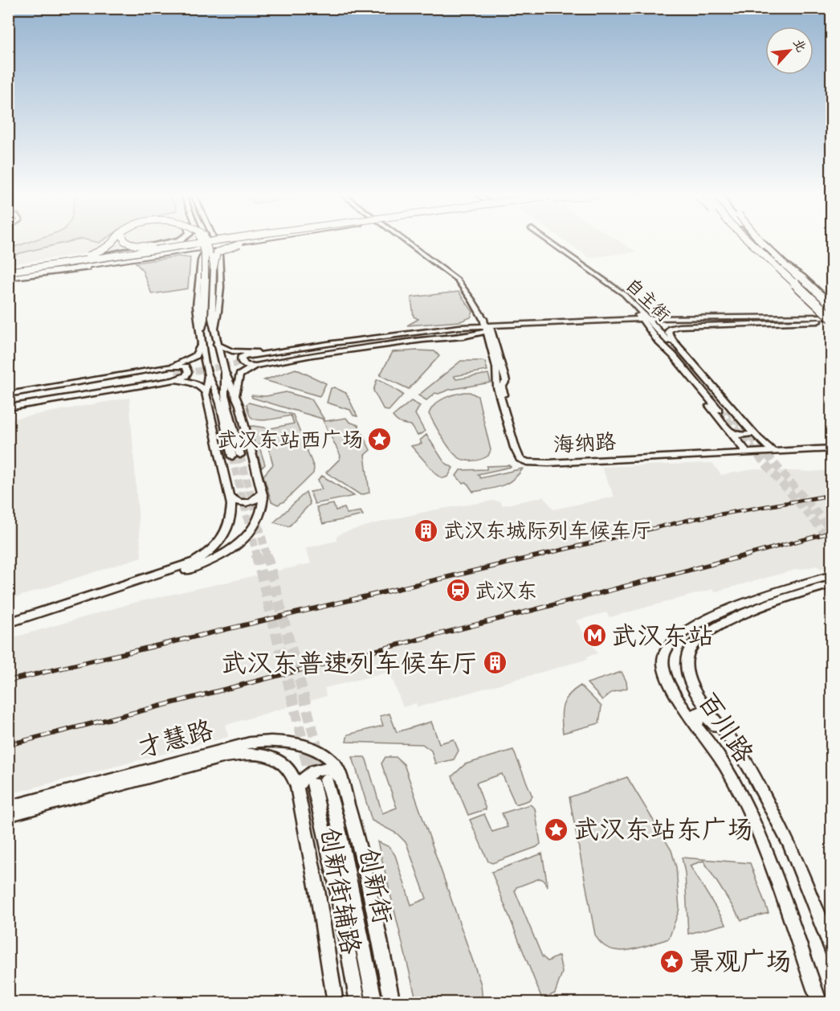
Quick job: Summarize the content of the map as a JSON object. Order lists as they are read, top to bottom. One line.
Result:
{"streets":{"main road":["自主街","海纳路","百川路","才慧路","创新街","创新街辅路"]},"crossings":[["才慧路","创新街辅路"]],"places":{"place":["武汉东站西广场","武汉东站东广场","景观广场"],"building":["武汉东城际列车候车厅","武汉东普速列车候车厅"],"station":["武汉东"],"metro station":["武汉东站"]},"north":"top right"}
